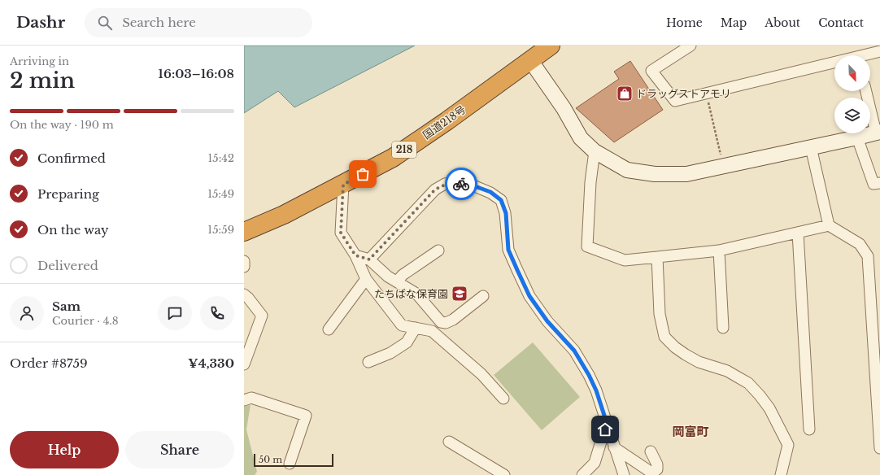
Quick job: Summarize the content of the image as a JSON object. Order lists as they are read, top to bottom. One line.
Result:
{"streets":{"highway":["国道218号","218"]},"districts":["岡富町"],"places":{"shop":["ドラッグストアモリ"],"school or university":["たちばな保育園"]},"scale_bar":"50 m","north":"bottom right","page":{"header":"Dashr","search":"Search here","nav":["Home","Map","About","Contact"],"heading":["2 min","Arriving in","16:03–16:08"],"panel":["Sam","Courier · 4.8","Order #8759","¥4,330"],"bar":"On the way · 190 m","list":[["Confirmed","15:42"],["Preparing","15:49"],["On the way","15:59"],"Delivered"],"buttons":["Help","Share"],"scale":"50 m"}}
